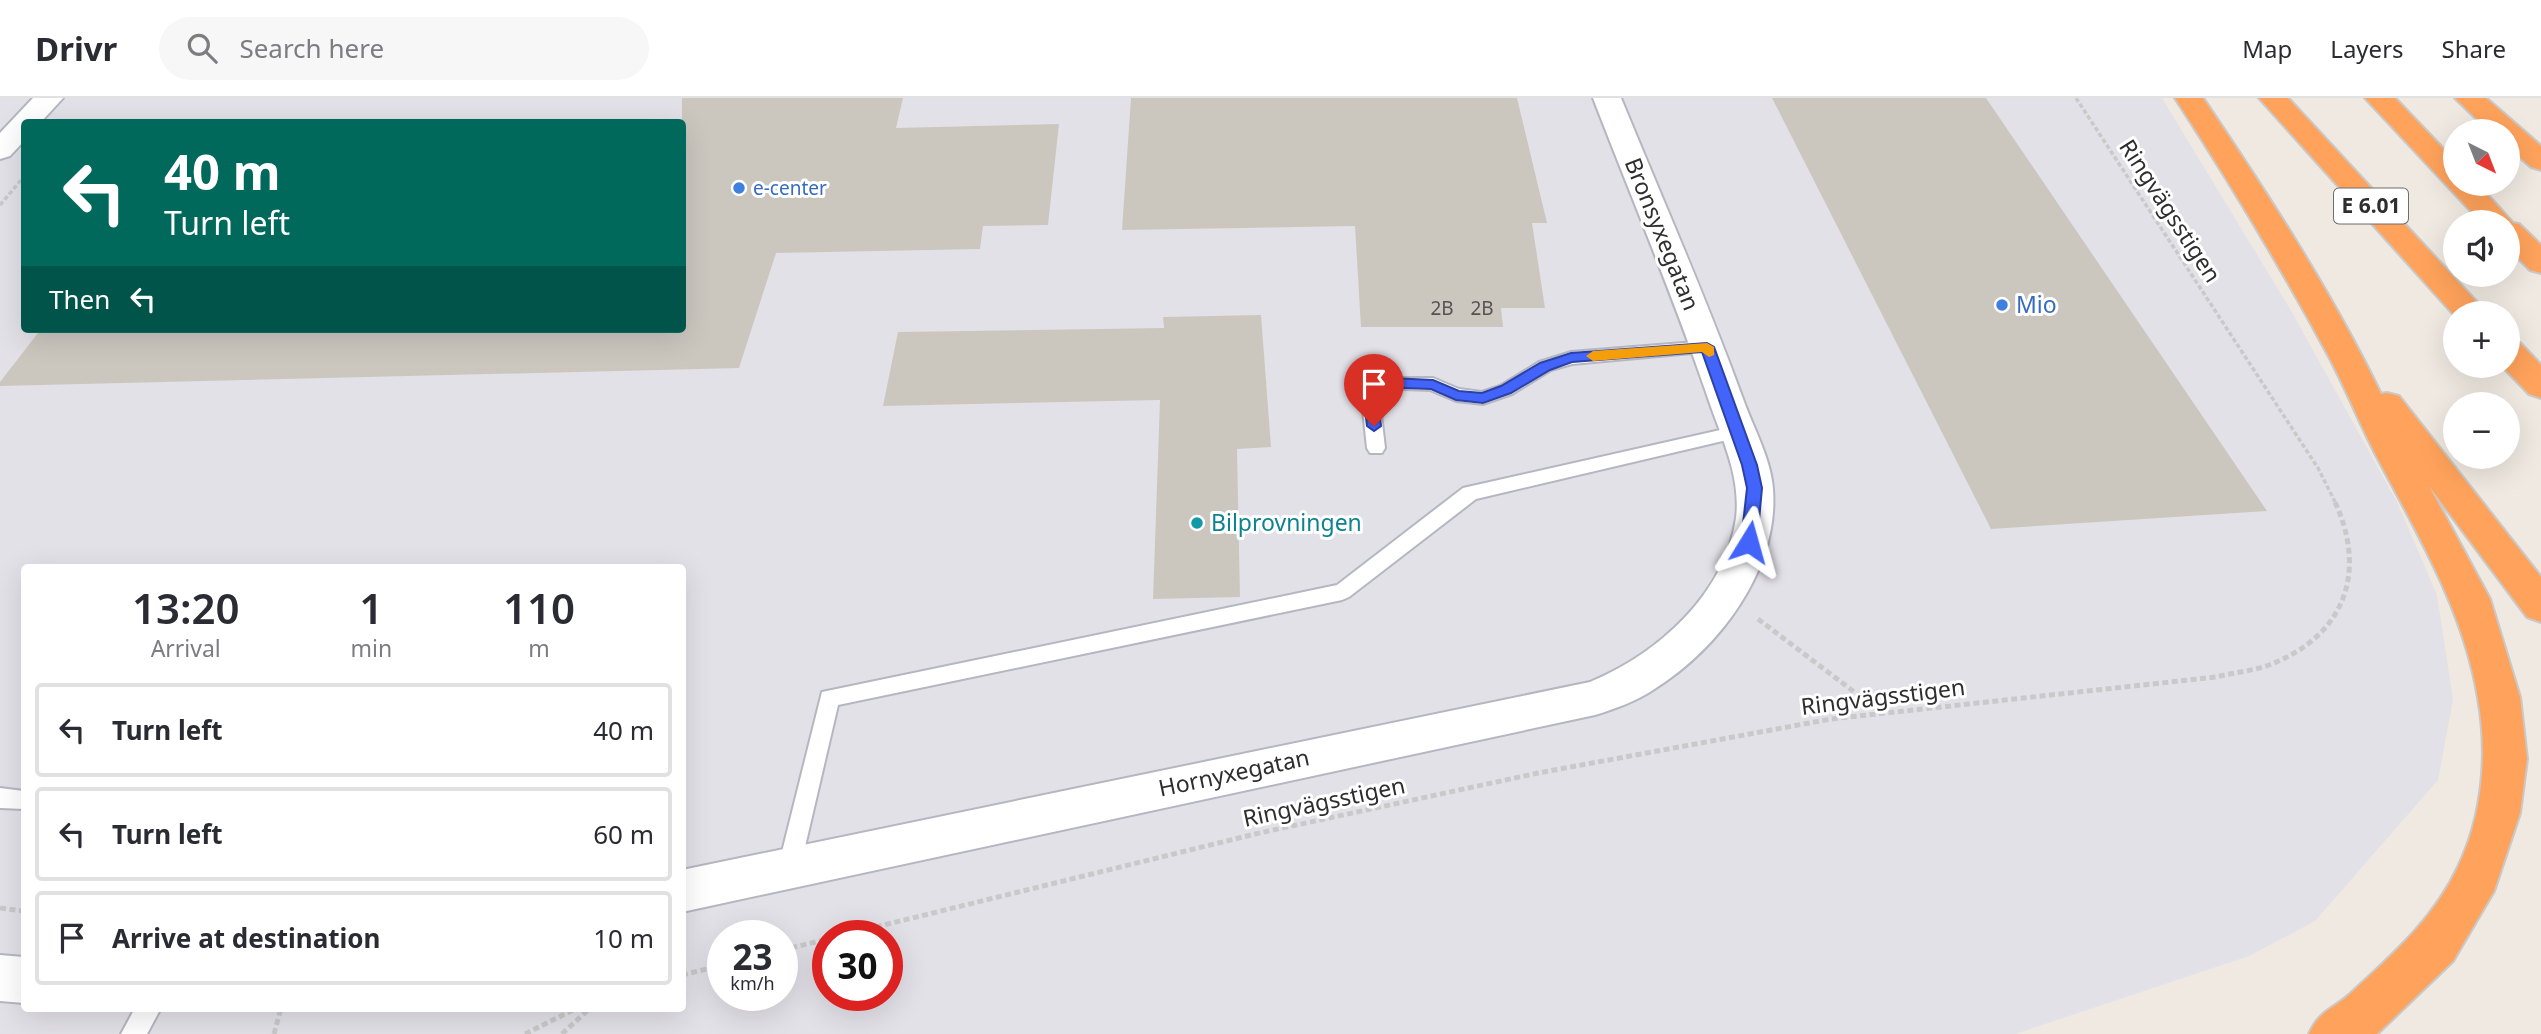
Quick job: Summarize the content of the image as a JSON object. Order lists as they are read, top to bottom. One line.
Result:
{"streets":{"highway":["E 6.01"],"street":["Bronsyxegatan","Hornyxegatan"],"path":["Ringvägsstigen"]},"crossings":[["Bronsyxegatan","Hornyxegatan"]],"places":["e-center","Mio","Bilprovningen"],"house_numbers":["2B","2B"],"north":"bottom right","page":{"header":"Drivr","search":"Search here","nav":["Map","Layers","Share"],"map_buttons":["+","−"],"turn":["40 m","Turn left"],"then":"Then","eta":["13:20","Arrival","1","min","110","m"],"list":[{"name":"Turn left","value":"40 m"},{"name":"Turn left","value":"60 m"},{"name":"Arrive at destination","value":"10 m"}],"speed":"23 km/h","limit":"30"}}
